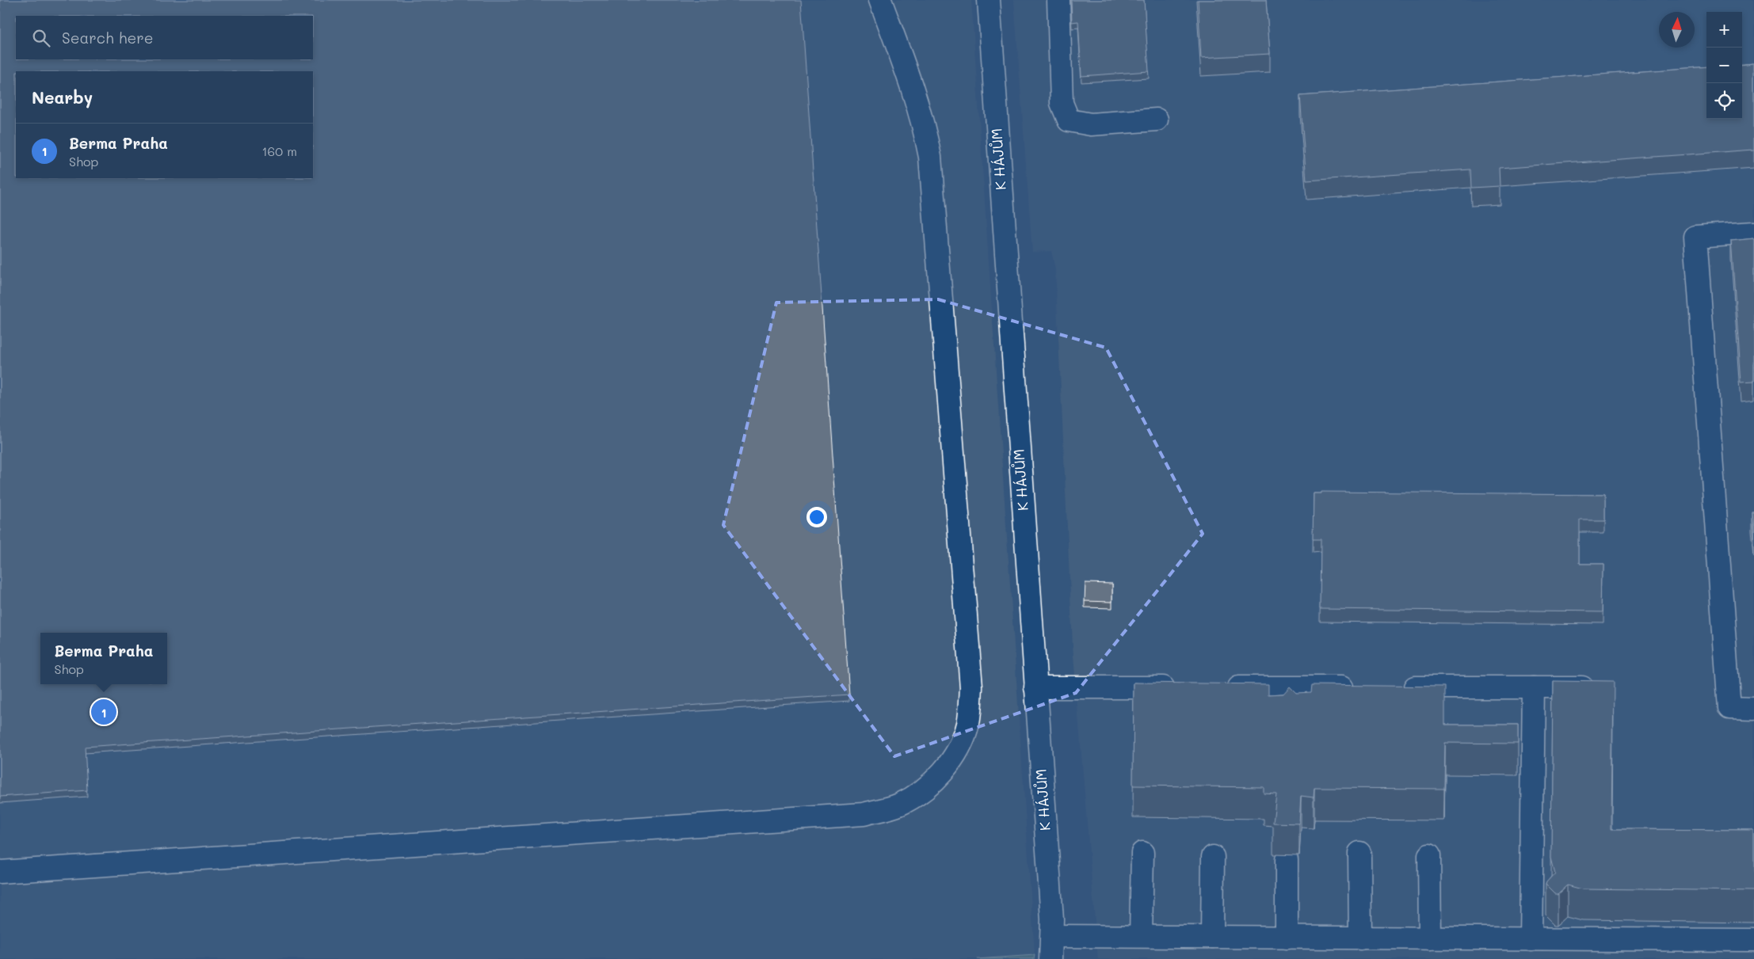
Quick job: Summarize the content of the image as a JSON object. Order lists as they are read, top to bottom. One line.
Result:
{"streets":{"street":["K HÁJŮM"]},"north":"top","page":{"map_buttons":["+","−"],"search":"Search here","heading":"Nearby","list":[{"mark":"1","name":"Berma Praha","note":"Shop","value":"160 m"}],"popup":["Berma Praha","Shop"],"pins":"1"}}
